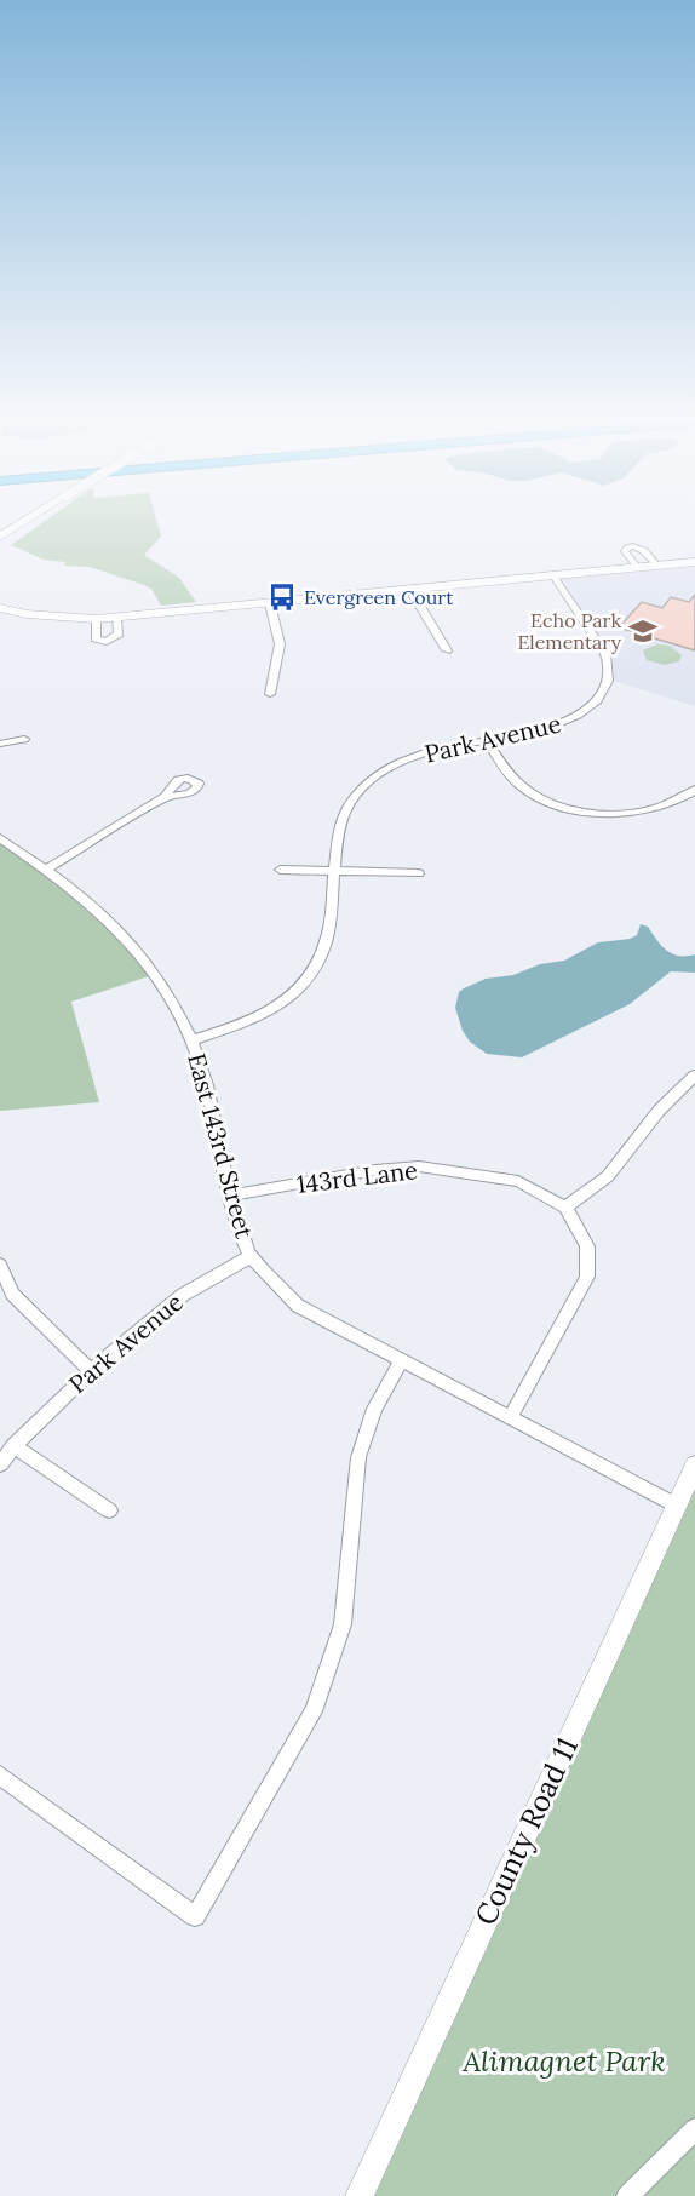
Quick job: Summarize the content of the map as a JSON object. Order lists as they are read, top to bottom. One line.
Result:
{"streets":{"street":["Park Avenue","East 143rd Street","143rd Lane","County Road 11"]},"crossings":[["Park Avenue","East 143rd Street"],["East 143rd Street","143rd Lane"],["East 143rd Street","County Road 11"]],"parks":["Alimagnet Park"],"places":{"bus stop":["Evergreen Court"],"school or university":["Echo Park Elementary"]}}
